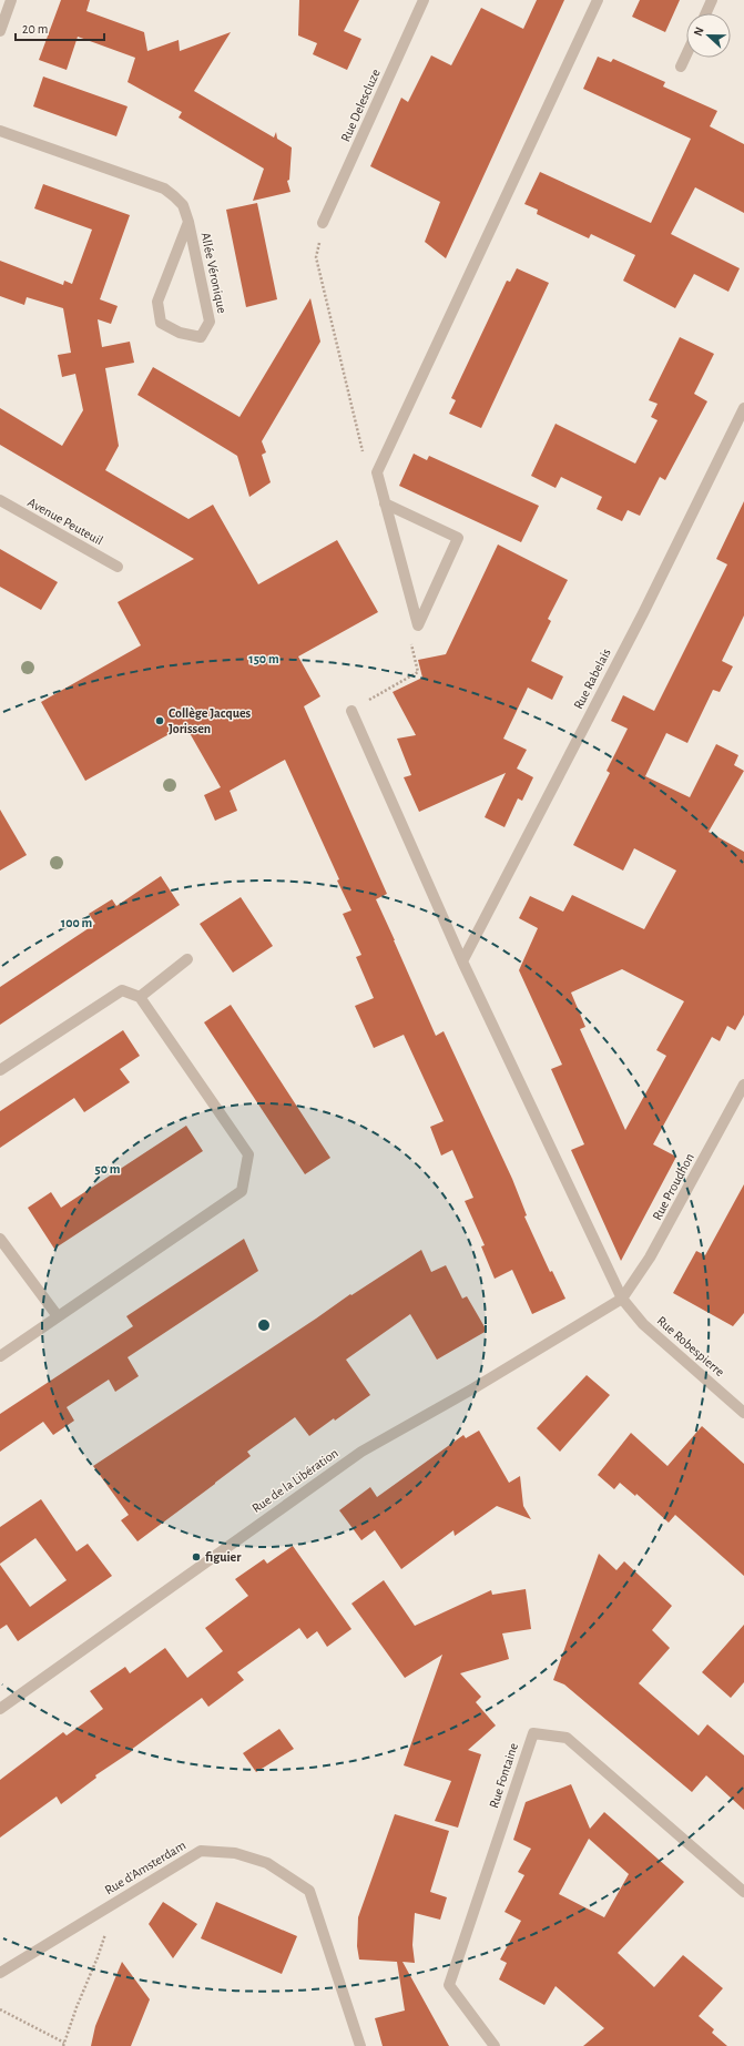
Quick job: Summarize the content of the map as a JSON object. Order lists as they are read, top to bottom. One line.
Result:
{"streets":{"street":["Rue Delescluze","Allée Véronique","Avenue Peuteuil","Rue Rabelais","Rue Proudhon","Rue Robespierre","Rue de la Libération","Rue Fontaine","Rue d'Amsterdam"]},"crossings":[["Rue Rabelais","Rue Robespierre"],["Rue Proudhon","Rue Robespierre"],["Rue Proudhon","Rue de la Libération"],["Rue Robespierre","Rue de la Libération"]],"places":["Collège Jacques Jorissen","figuier"],"scale_bar":"20 m","north":"left","rings":["150 m","100 m","50 m"]}
